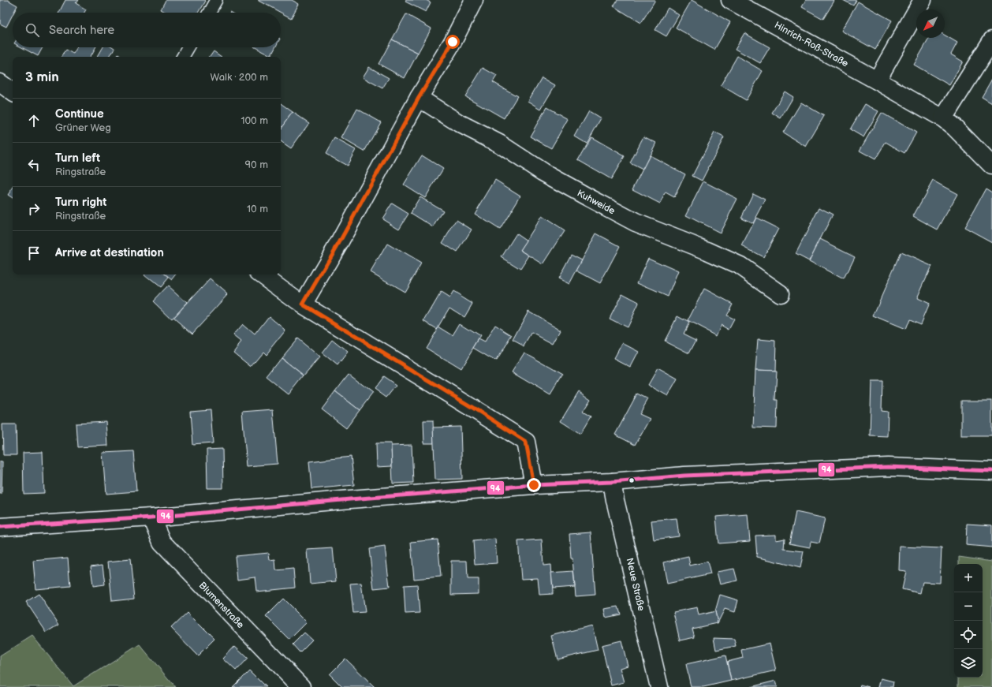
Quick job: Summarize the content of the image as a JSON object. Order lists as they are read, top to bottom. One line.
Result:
{"streets":{"street":["Hinrich-Roß-Straße","Kuhweide","Neue Straße","Blumenstraße"]},"lines":["transit line 94"],"north":"bottom left","page":{"search":"Search here","heading":["3 min","Walk · 200 m"],"list":[["Continue","Grüner Weg","100 m"],["Turn left","Ringstraße","90 m"],["Turn right","Ringstraße","10 m"],"Arrive at destination"],"map_buttons":["+","−"]}}
